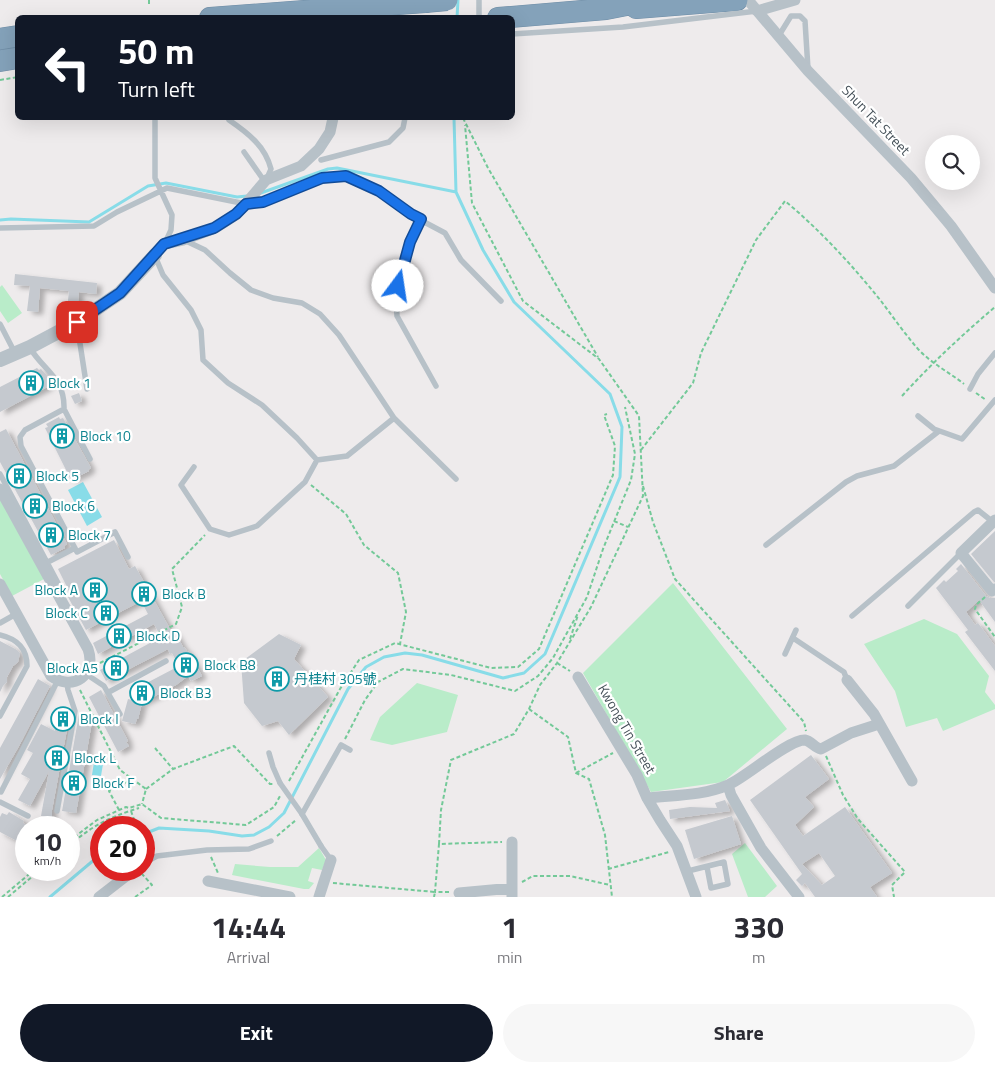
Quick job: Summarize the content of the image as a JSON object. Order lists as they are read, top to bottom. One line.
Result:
{"streets":{"street":["Shun Tat Street","Kwong Tin Street"]},"places":{"building":["Block 1","Block 10","Block 5","Block 6","Block 7","Block A","Block B","Block C","Block D","Block B8","Block A5","丹桂村 305號","Block B3","Block I","Block L","Block F"]},"page":{"turn":["50 m","Turn left"],"speed":"10 km/h","limit":"20","eta":["14:44","Arrival","1","min","330","m"],"buttons":["Exit","Share"]}}
